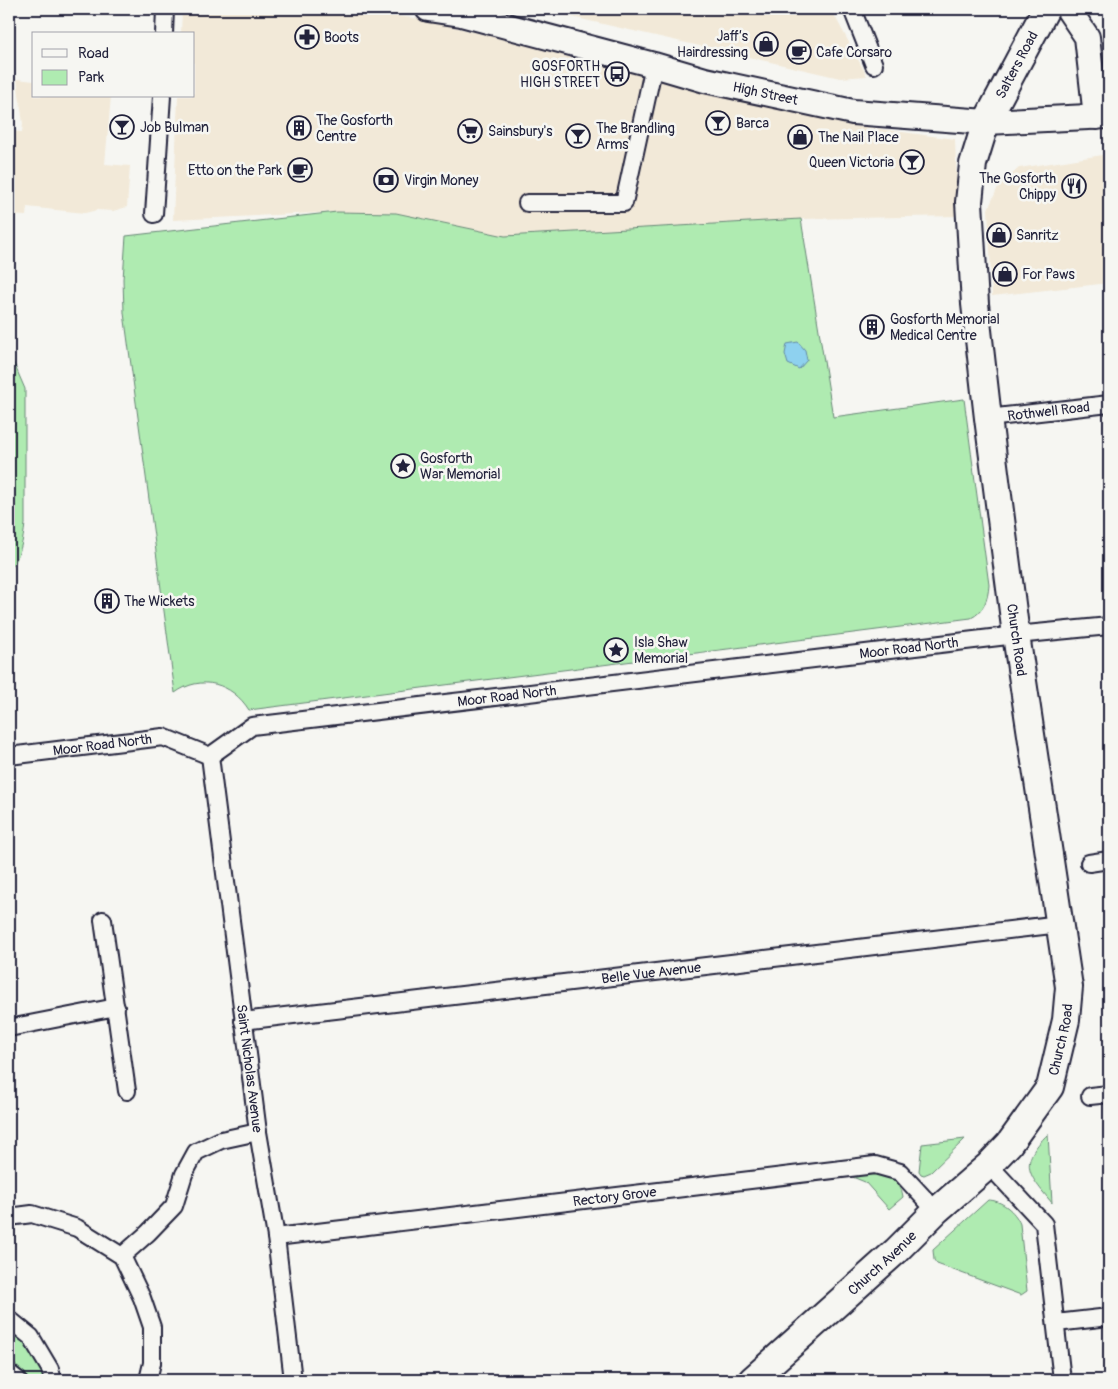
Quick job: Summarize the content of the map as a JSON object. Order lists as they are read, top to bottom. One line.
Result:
{"streets":{"main road":["Salters Road","High Street","Church Road","Church Avenue"],"street":["Rothwell Road","Moor Road North","Belle Vue Avenue","Saint Nicholas Avenue","Rectory Grove"]},"crossings":[["Salters Road","High Street"],["Salters Road","Church Road"],["High Street","Church Road"],["Rothwell Road","Church Road"],["Church Road","Moor Road North"],["Church Road","Belle Vue Avenue"],["Church Road","Church Avenue"],["Moor Road North","Saint Nicholas Avenue"],["Belle Vue Avenue","Saint Nicholas Avenue"],["Saint Nicholas Avenue","Rectory Grove"],["Rectory Grove","Church Avenue"]],"places":{"pharmacy":["Boots"],"shop":["Jaff’s Hairdressing","The Nail Place","Sanritz","For Paws"],"cafe":["Cafe Corsaro","Etto on the Park"],"bus stop":["GOSFORTH HIGH STREET"],"bar":["Barca","Job Bulman","The Brandling Arms","Queen Victoria"],"building":["The Gosforth Centre","Gosforth Memorial Medical Centre","The Wickets"],"supermarket":["Sainsbury's"],"bank":["Virgin Money"],"restaurant":["The Gosforth Chippy"],"place":["Gosforth War Memorial","Isla Shaw Memorial"]},"legend":["Road","Park"]}
